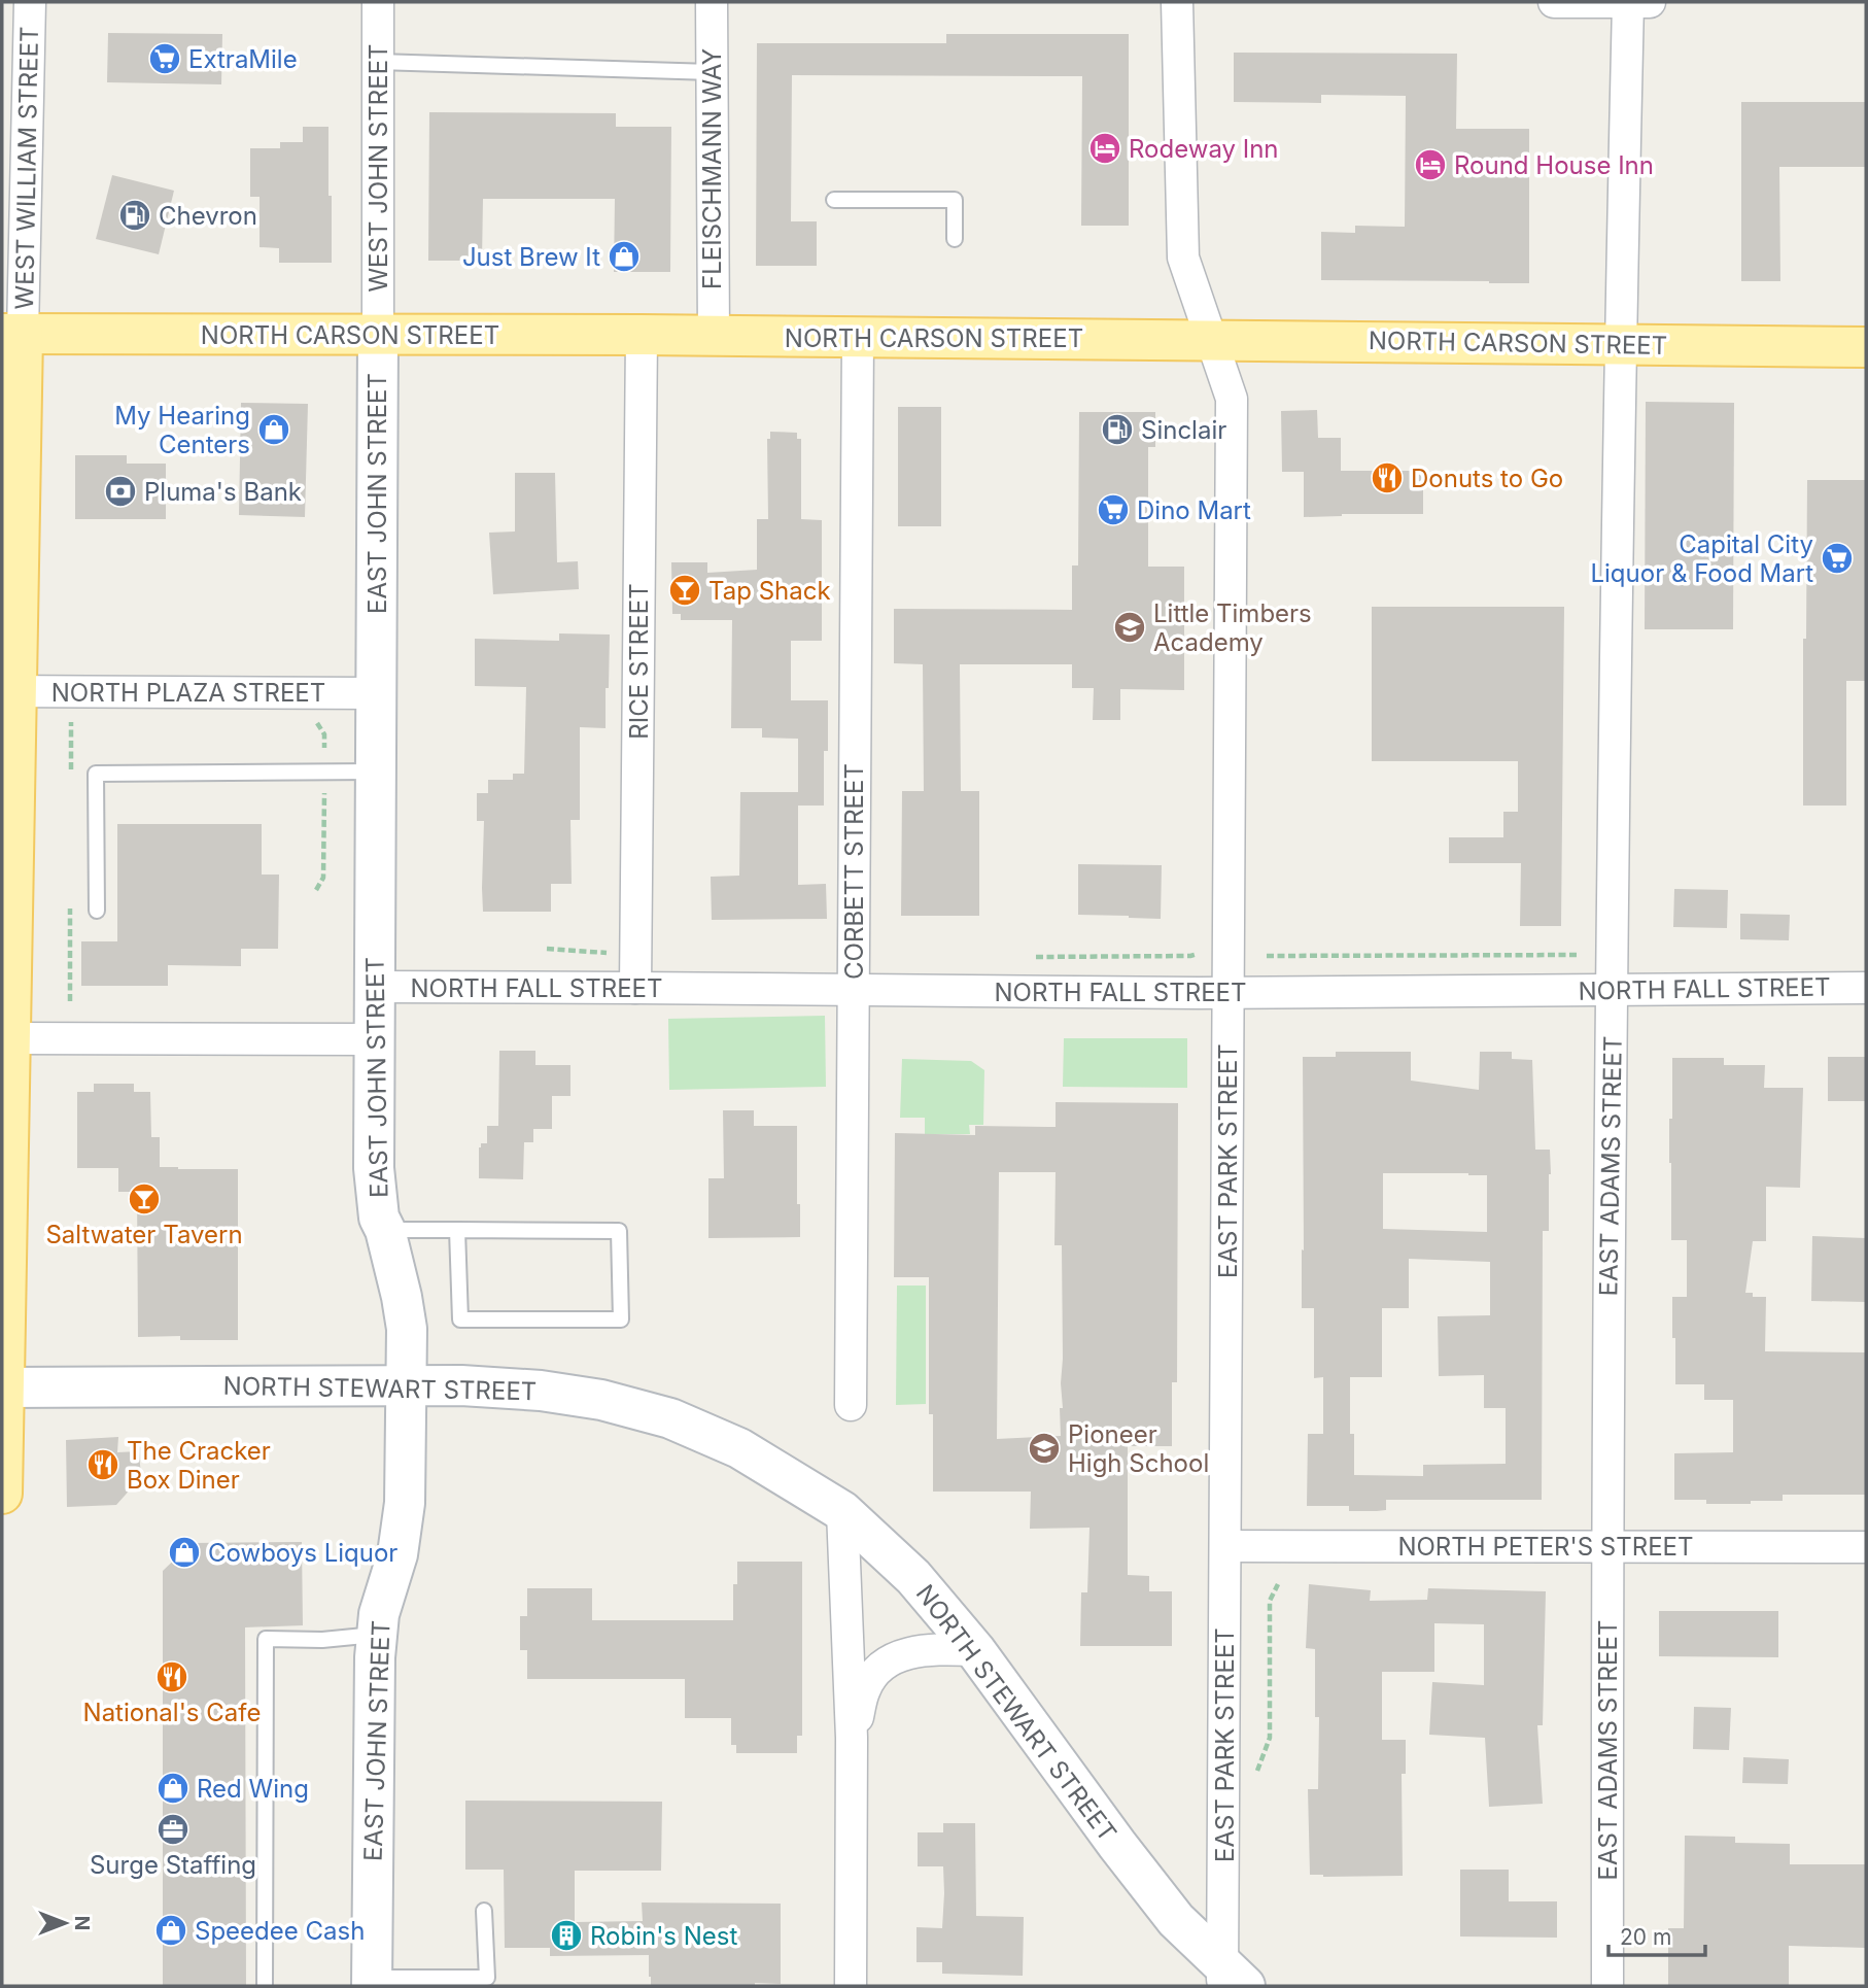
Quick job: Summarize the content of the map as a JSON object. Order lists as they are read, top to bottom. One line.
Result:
{"streets":{"main road":["NORTH CARSON STREET"],"street":["WEST WILLIAM STREET","WEST JOHN STREET","FLEISCHMANN WAY","EAST JOHN STREET","RICE STREET","NORTH PLAZA STREET","CORBETT STREET","NORTH FALL STREET","EAST PARK STREET","EAST ADAMS STREET","NORTH STEWART STREET","NORTH PETER'S STREET"]},"crossings":[["WEST WILLIAM STREET","NORTH CARSON STREET"],["WEST JOHN STREET","NORTH CARSON STREET"],["WEST JOHN STREET","EAST JOHN STREET"],["FLEISCHMANN WAY","NORTH CARSON STREET"],["NORTH CARSON STREET","EAST JOHN STREET"],["NORTH CARSON STREET","RICE STREET"],["NORTH CARSON STREET","CORBETT STREET"],["NORTH CARSON STREET","EAST PARK STREET"],["NORTH CARSON STREET","EAST ADAMS STREET"],["EAST JOHN STREET","NORTH PLAZA STREET"],["EAST JOHN STREET","NORTH FALL STREET"],["EAST JOHN STREET","NORTH STEWART STREET"],["RICE STREET","NORTH FALL STREET"],["CORBETT STREET","NORTH FALL STREET"],["NORTH FALL STREET","EAST PARK STREET"],["NORTH FALL STREET","EAST ADAMS STREET"],["EAST PARK STREET","NORTH STEWART STREET"],["EAST PARK STREET","NORTH PETER'S STREET"],["EAST ADAMS STREET","NORTH PETER'S STREET"]],"places":{"supermarket":["ExtraMile","Dino Mart","Capital City Liquor & Food Mart"],"hotel":["Rodeway Inn","Round House Inn"],"fuel station":["Chevron","Sinclair"],"shop":["Just Brew It","My Hearing Centers","Cowboys Liquor","Red Wing","Speedee Cash"],"restaurant":["Donuts to Go","The Cracker Box Diner","National's Cafe"],"bank":["Pluma's Bank"],"bar":["Tap Shack","Saltwater Tavern"],"school or university":["Little Timbers Academy","Pioneer High School"],"office":["Surge Staffing"],"building":["Robin's Nest"]},"scale_bar":"20 m","north":"right"}
